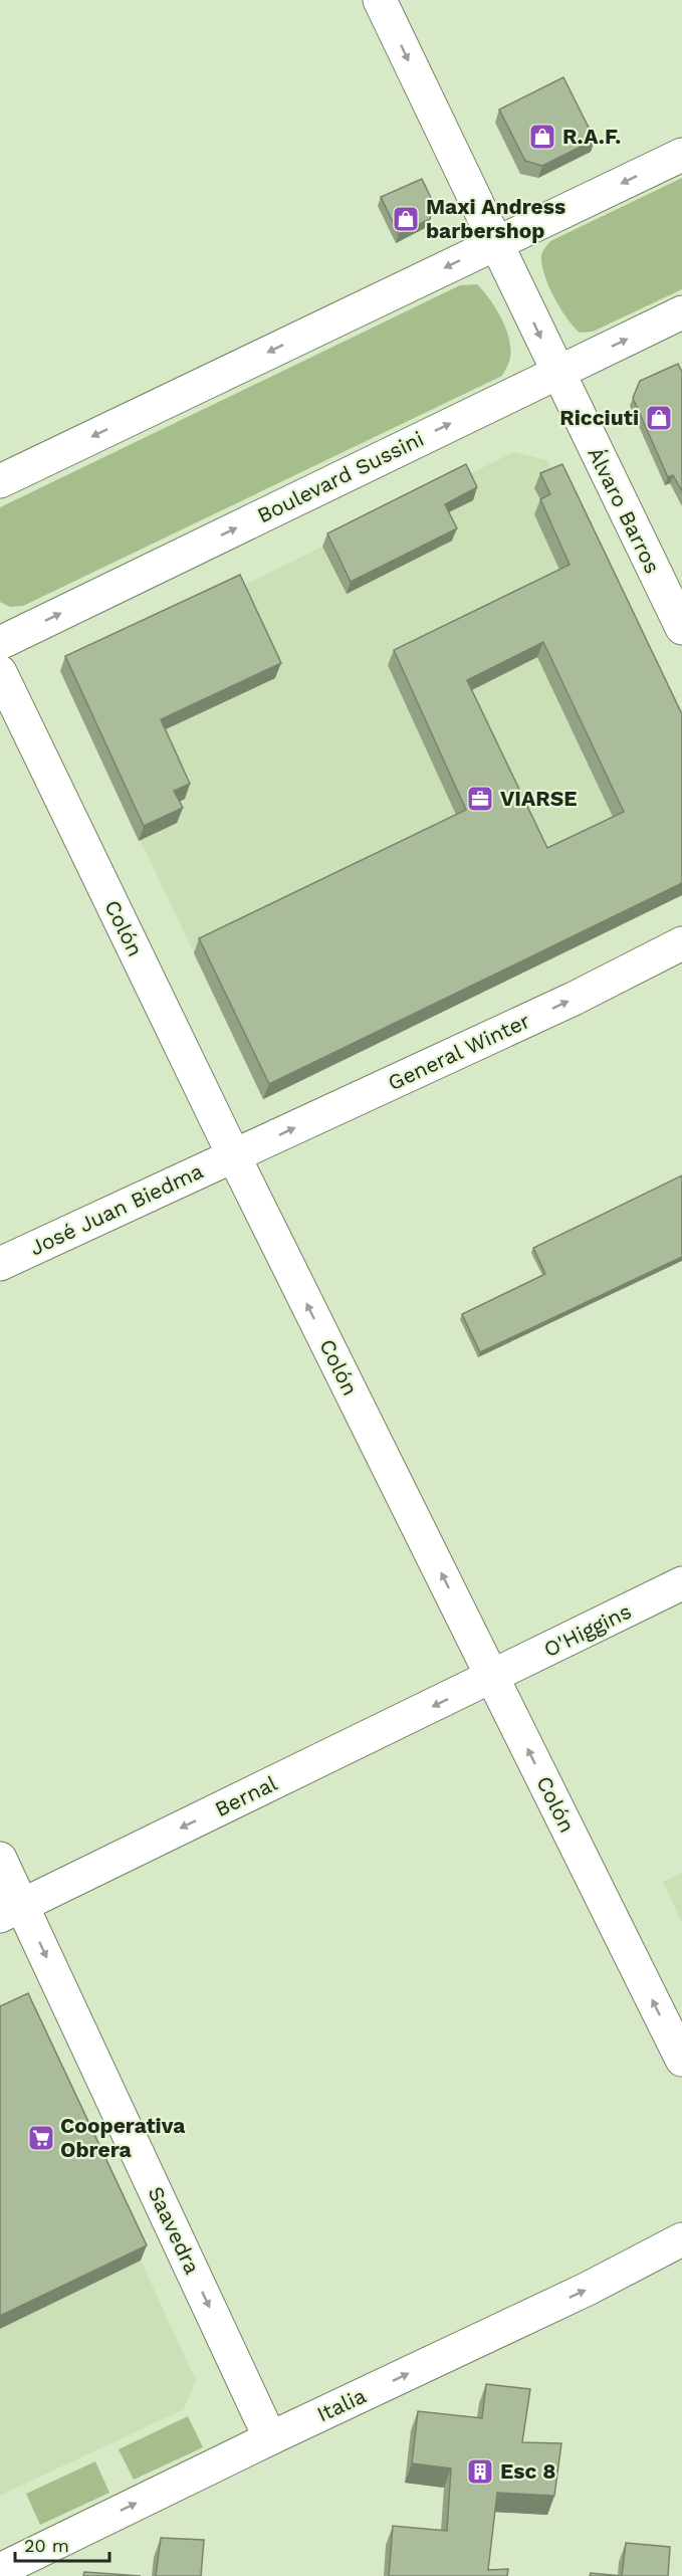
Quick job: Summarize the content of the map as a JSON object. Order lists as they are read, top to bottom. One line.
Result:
{"streets":{"street":["Boulevard Sussini","Álvaro Barros","Colón","General Winter","José Juan Biedma","O'Higgins","Bernal","Saavedra","Italia"]},"crossings":[["Boulevard Sussini","Álvaro Barros"],["Colón","General Winter"],["Colón","José Juan Biedma"],["Colón","O'Higgins"],["Colón","Bernal"],["General Winter","José Juan Biedma"],["O'Higgins","Bernal"],["Bernal","Saavedra"],["Saavedra","Italia"]],"one_way":["Álvaro Barros","Colón","General Winter","Bernal","Saavedra","Italia"],"places":{"shop":["R.A.F.","Maxi Andress barbershop","Ricciuti"],"office":["VIARSE"],"supermarket":["Cooperativa Obrera"],"building":["Esc 8"]},"scale_bar":"20 m"}
